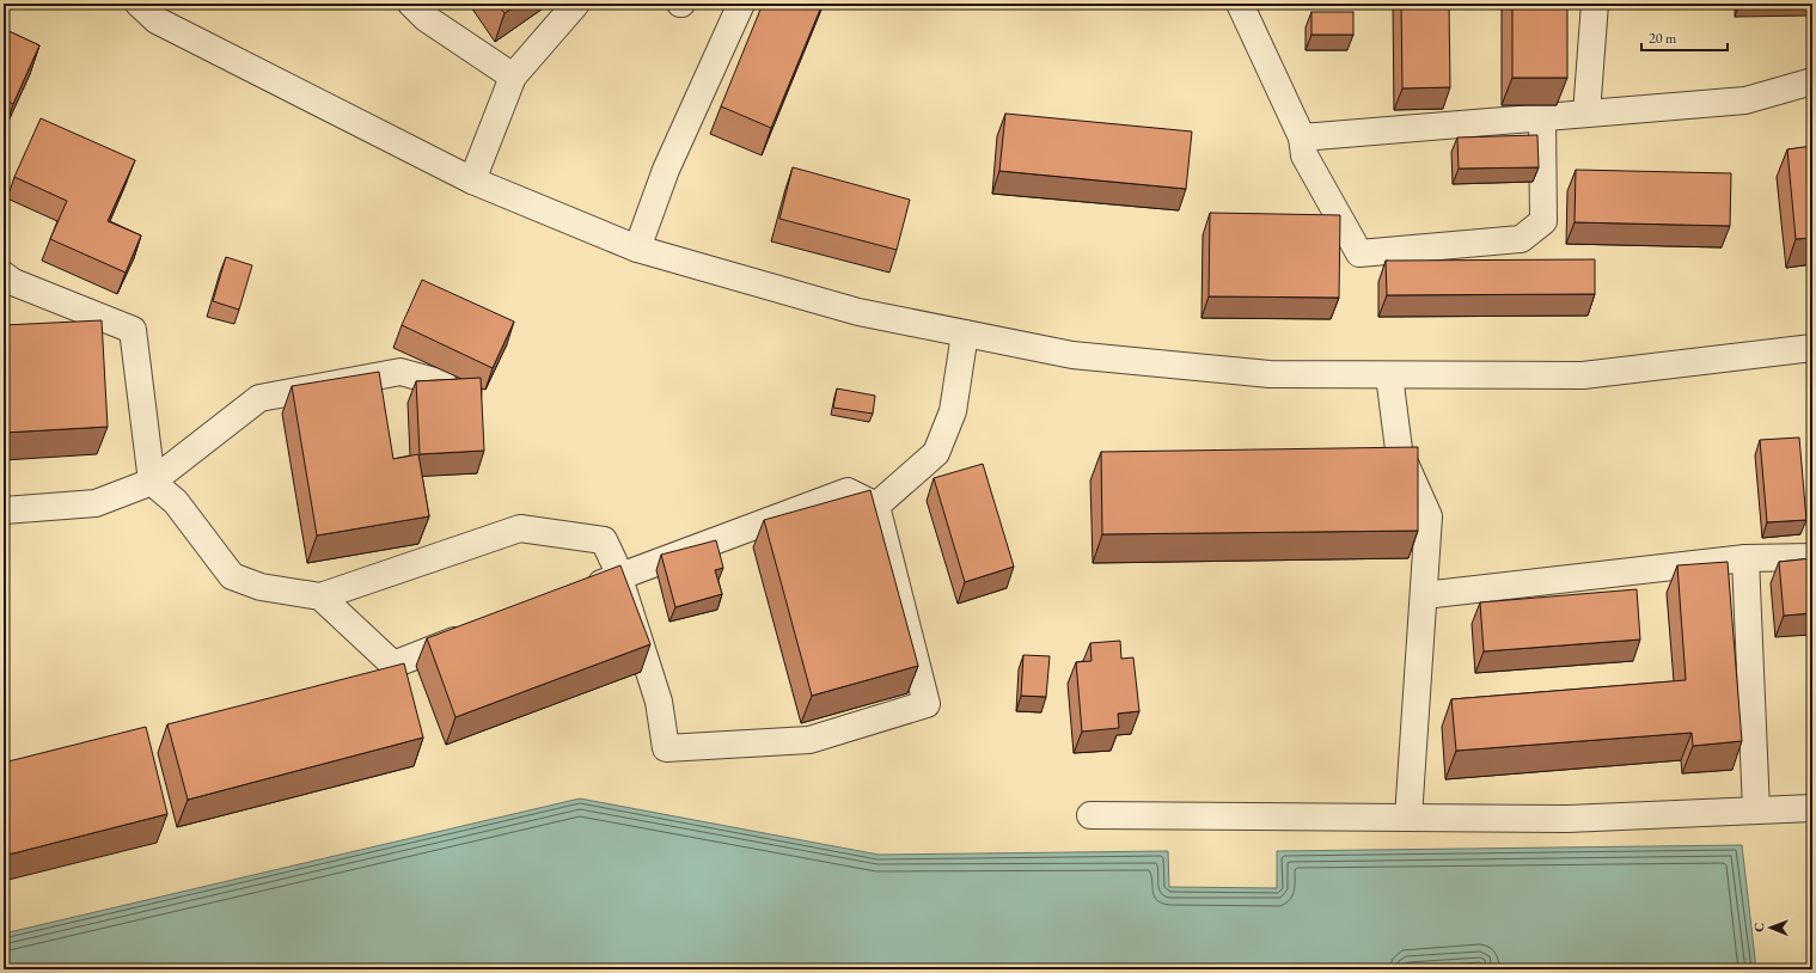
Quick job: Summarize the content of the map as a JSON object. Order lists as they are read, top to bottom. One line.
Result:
{"scale_bar":"20 m","north":"left"}
